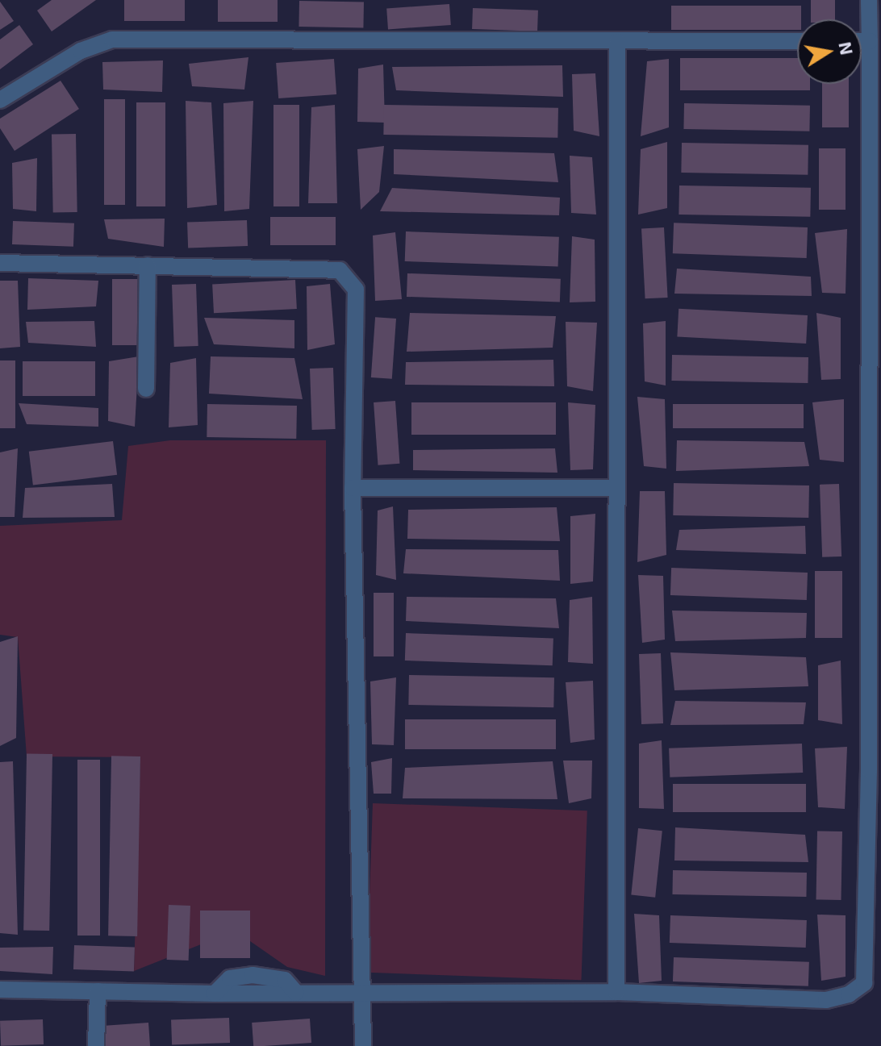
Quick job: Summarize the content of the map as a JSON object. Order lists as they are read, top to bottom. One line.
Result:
{"north":"right"}
